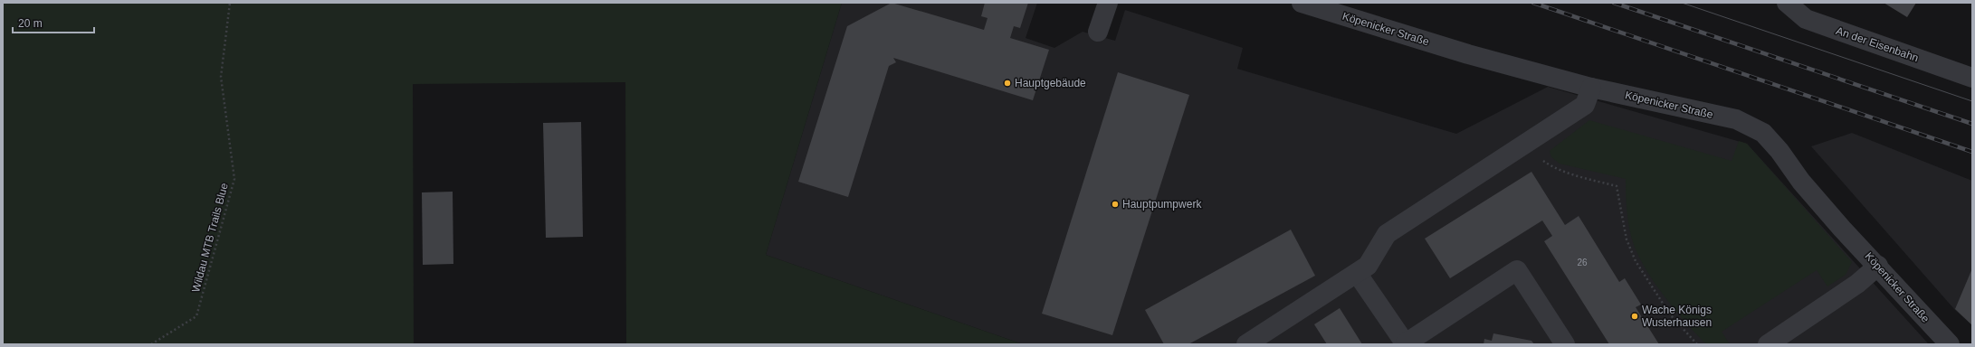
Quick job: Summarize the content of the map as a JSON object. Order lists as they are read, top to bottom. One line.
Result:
{"streets":{"street":["Köpenicker Straße","An der Eisenbahn"],"path":["Wildau MTB Trails Blue"]},"places":["Hauptgebäude","Hauptpumpwerk","Wache Königs Wusterhausen"],"house_numbers":["26"],"scale_bar":"20 m"}
